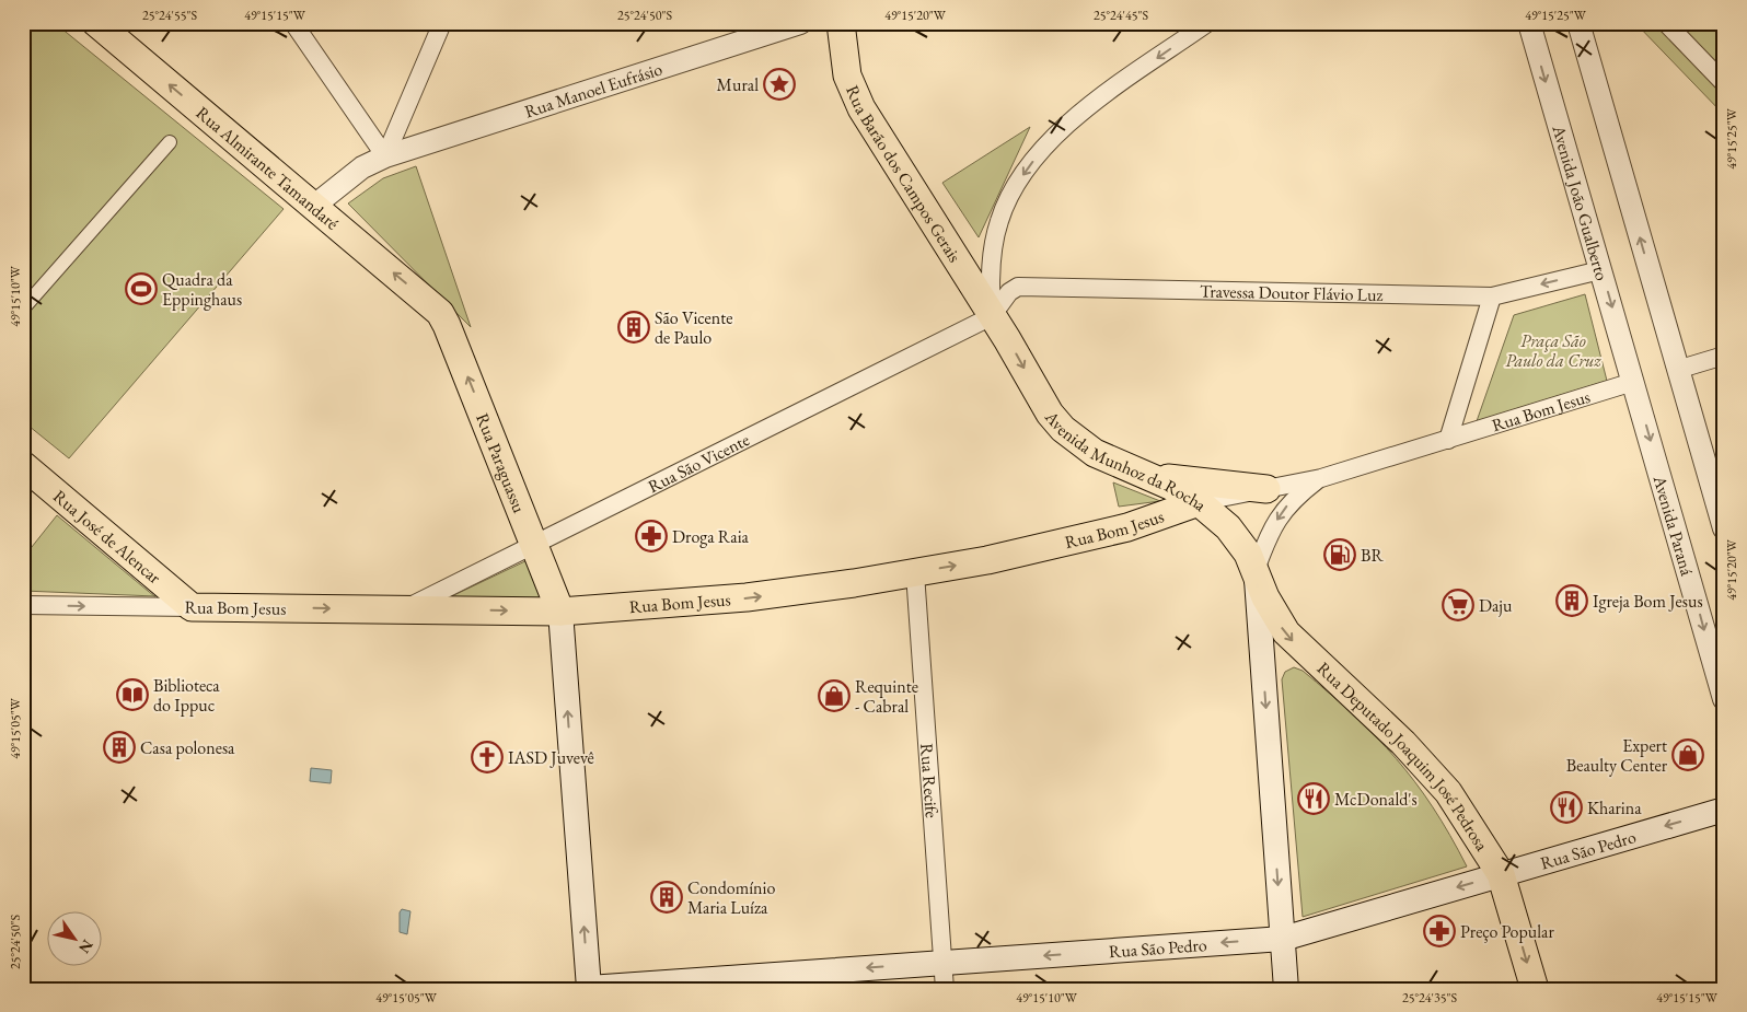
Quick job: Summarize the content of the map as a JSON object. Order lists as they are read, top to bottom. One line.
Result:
{"streets":{"main road":["Rua Almirante Tamandaré","Rua Barão dos Campos Gerais","Rua Bom Jesus","Avenida Munhoz da Rocha","Rua Paraguassu","Rua José de Alencar","Rua Deputado Joaquim José Pedrosa","Rua São Pedro"],"street":["Rua Manoel Eufrásio","Avenida João Gualberto","Travessa Doutor Flávio Luz","Rua São Vicente","Avenida Paraná","Rua Recife"]},"crossings":[["Rua Manoel Eufrásio","Rua Almirante Tamandaré"],["Rua Almirante Tamandaré","Rua Paraguassu"],["Rua Barão dos Campos Gerais","Travessa Doutor Flávio Luz"],["Rua Barão dos Campos Gerais","Avenida Munhoz da Rocha"],["Rua Barão dos Campos Gerais","Rua São Vicente"],["Avenida João Gualberto","Travessa Doutor Flávio Luz"],["Avenida João Gualberto","Rua Bom Jesus"],["Avenida João Gualberto","Avenida Paraná"],["Travessa Doutor Flávio Luz","Avenida Munhoz da Rocha"],["Travessa Doutor Flávio Luz","Rua São Vicente"],["Rua Bom Jesus","Avenida Munhoz da Rocha"],["Rua Bom Jesus","Rua Paraguassu"],["Rua Bom Jesus","Rua São Vicente"],["Rua Bom Jesus","Avenida Paraná"],["Rua Bom Jesus","Rua José de Alencar"],["Rua Bom Jesus","Rua Deputado Joaquim José Pedrosa"],["Rua Bom Jesus","Rua Recife"],["Avenida Munhoz da Rocha","Rua São Vicente"],["Avenida Munhoz da Rocha","Rua Deputado Joaquim José Pedrosa"],["Avenida Munhoz da Rocha","Rua São Pedro"],["Rua Paraguassu","Rua São Vicente"],["Rua Deputado Joaquim José Pedrosa","Rua São Pedro"],["Rua Recife","Rua São Pedro"]],"one_way":["Rua Almirante Tamandaré","Rua Bom Jesus","Avenida Munhoz da Rocha","Rua Paraguassu","Rua Deputado Joaquim José Pedrosa","Rua São Pedro"],"parks":["Praça São Paulo da Cruz"],"places":{"place":["Mural"],"sports":["Quadra da Eppinghaus"],"building":["São Vicente de Paulo","Igreja Bom Jesus","Casa polonesa","Condomínio Maria Luíza"],"pharmacy":["Droga Raia","Preço Popular"],"fuel station":["BR"],"supermarket":["Daju"],"library":["Biblioteca do Ippuc"],"shop":["Requinte - Cabral","Expert Beaulty Center"],"church":["IASD Juvevê"],"restaurant":["McDonald's","Kharina"]},"north":"bottom right","coordinates":["25°24'55\"S","49°15'15\"W","25°24'50\"S","49°15'20\"W","25°24'45\"S","49°15'25\"W","49°15'10\"W","49°15'05\"W","25°24'35\"S"]}
